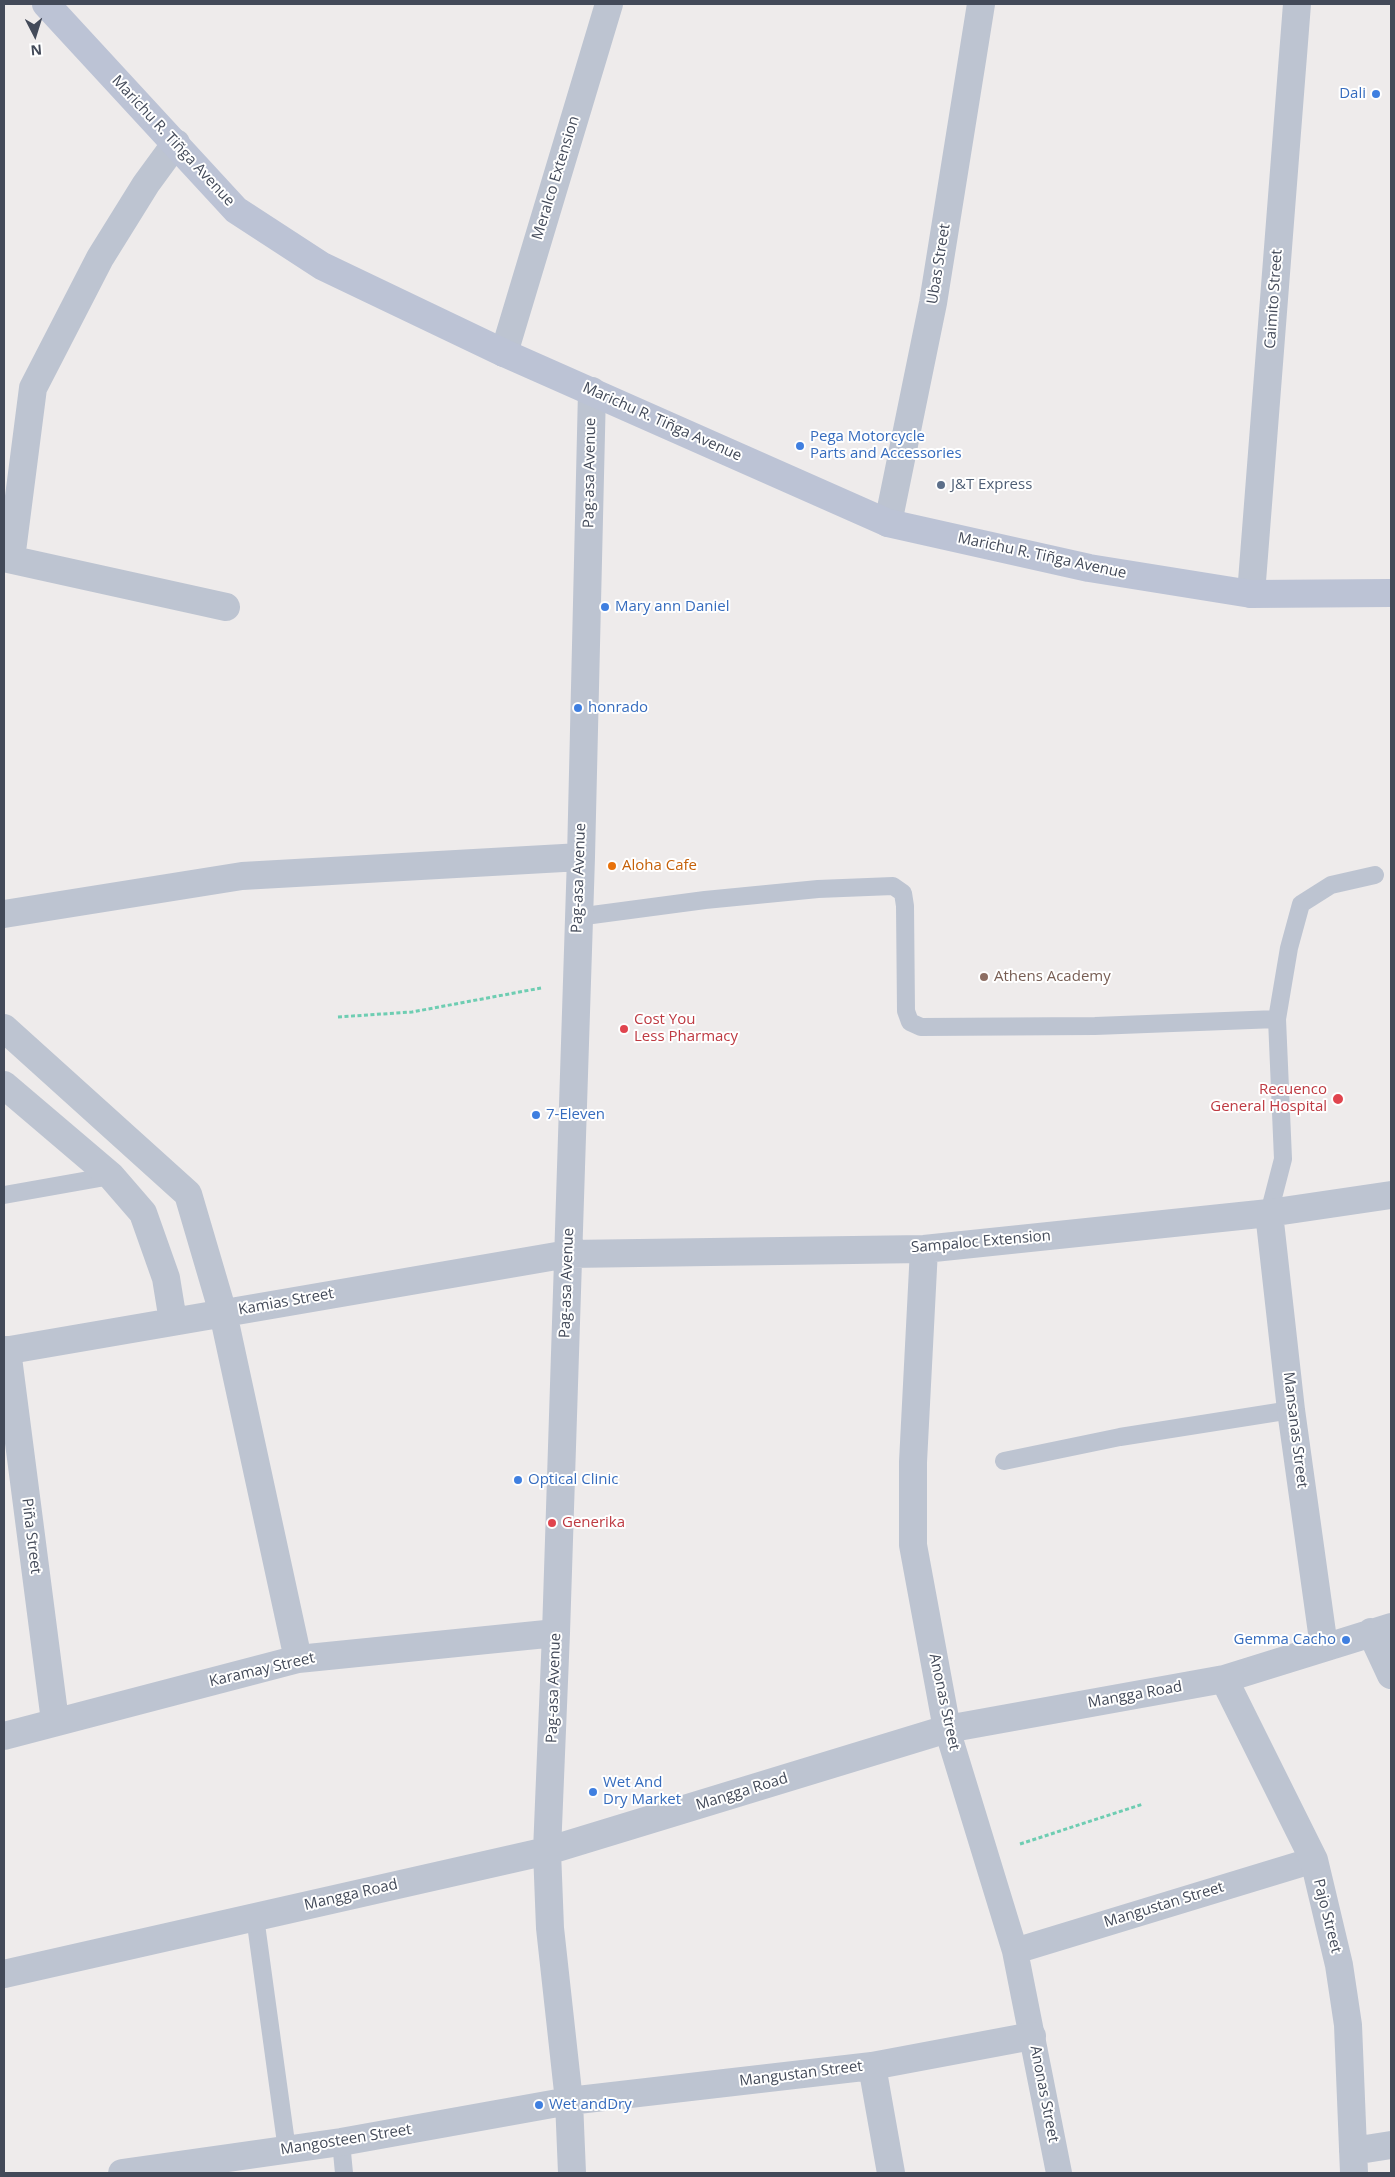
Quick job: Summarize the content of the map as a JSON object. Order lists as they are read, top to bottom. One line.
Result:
{"streets":{"main road":["Marichu R. Tiñga Avenue"],"street":["Meralco Extension","Ubas Street","Caimito Street","Pag-asa Avenue","Sampaloc Extension","Kamias Street","Mansanas Street","Piña Street","Karamay Street","Mangga Road","Anonas Street","Mangustan Street","Pajo Street","Mangosteen Street"]},"crossings":[["Marichu R. Tiñga Avenue","Meralco Extension"],["Marichu R. Tiñga Avenue","Ubas Street"],["Marichu R. Tiñga Avenue","Caimito Street"],["Marichu R. Tiñga Avenue","Pag-asa Avenue"],["Pag-asa Avenue","Sampaloc Extension"],["Pag-asa Avenue","Kamias Street"],["Pag-asa Avenue","Karamay Street"],["Pag-asa Avenue","Mangga Road"],["Pag-asa Avenue","Mangustan Street"],["Pag-asa Avenue","Mangosteen Street"],["Sampaloc Extension","Kamias Street"],["Sampaloc Extension","Mansanas Street"],["Sampaloc Extension","Anonas Street"],["Kamias Street","Piña Street"],["Mansanas Street","Mangga Road"],["Piña Street","Karamay Street"],["Mangga Road","Anonas Street"],["Mangga Road","Pajo Street"],["Anonas Street","Mangustan Street"],["Mangustan Street","Pajo Street"],["Mangustan Street","Mangosteen Street"]],"places":["Dali","Pega Motorcycle Parts and Accessories","J&T Express","Mary ann Daniel","honrado","Aloha Cafe","Athens Academy","Cost You Less Pharmacy","Recuenco General Hospital","7-Eleven","Optical Clinic","Generika","Gemma Cacho","Wet And Dry Market","Wet andDry"],"north":"bottom"}
